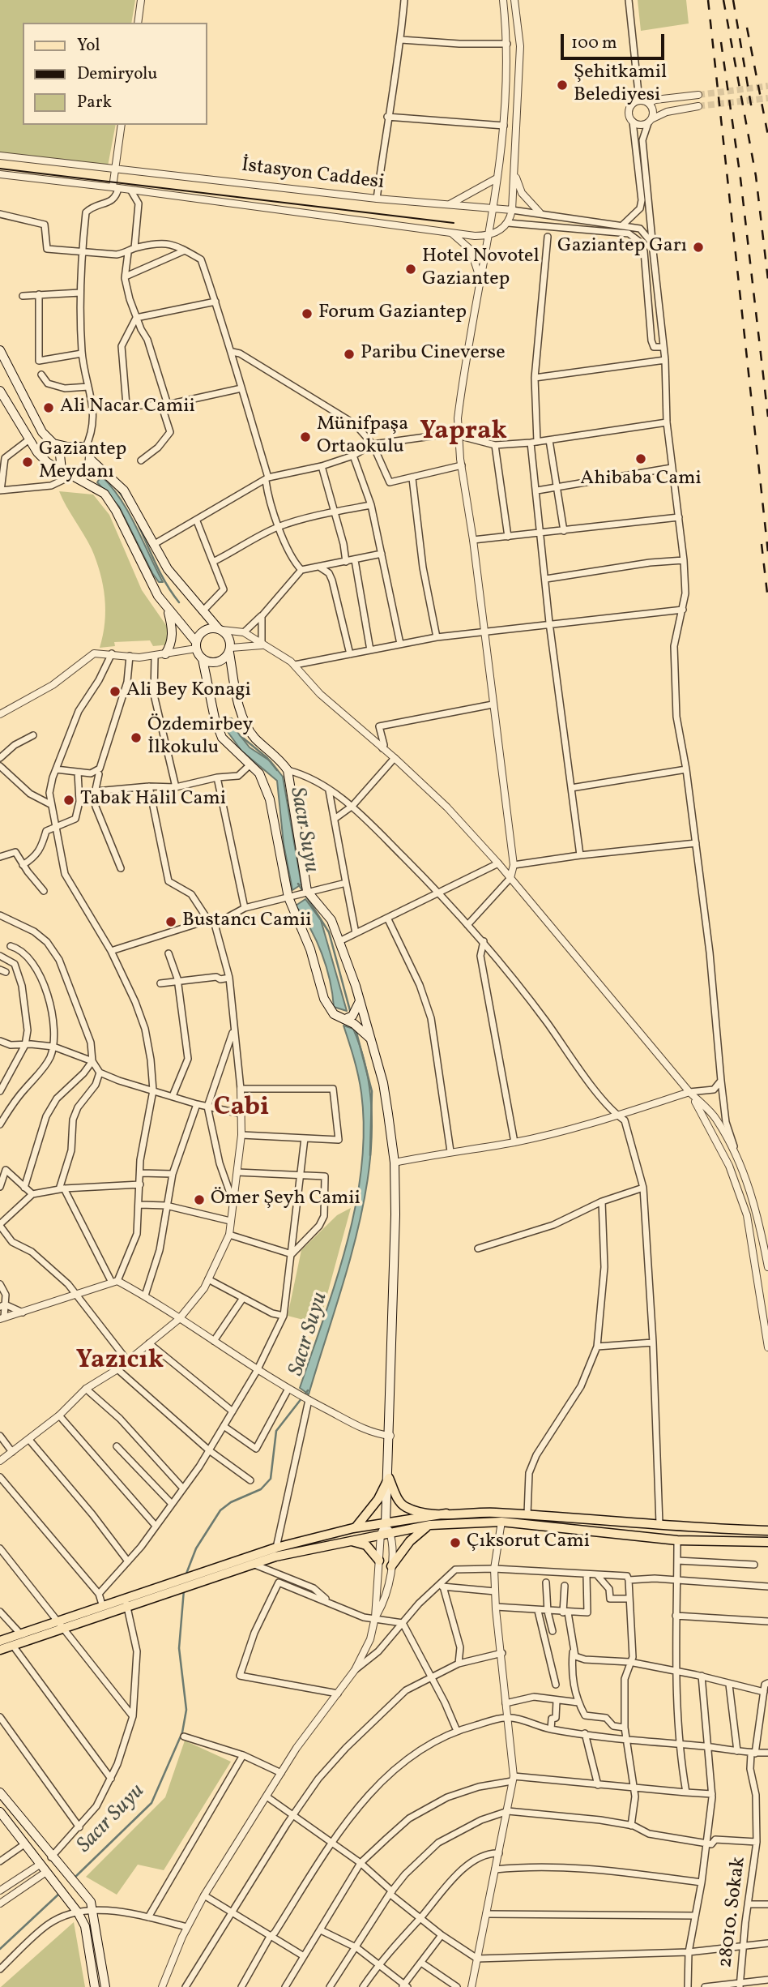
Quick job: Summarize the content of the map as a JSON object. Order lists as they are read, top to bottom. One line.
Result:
{"streets":{"street":["İstasyon Caddesi","28010. Sokak"]},"districts":["Yaprak","Cabi","Yazıcık"],"water":["Sacır Suyu"],"places":["Şehitkamil Belediyesi","Gaziantep Garı","Hotel Novotel Gaziantep","Forum Gaziantep","Paribu Cineverse","Ali Nacar Camii","Münifpaşa Ortaokulu","Ahibaba Cami","Gaziantep Meydanı","Ali Bey Konagi","Özdemirbey İlkokulu","Tabak Halil Cami","Bustancı Camii","Ömer Şeyh Camii","Çıksorut Cami"],"legend":["Yol","Demiryolu","Park"],"scale_bar":"100 m"}
